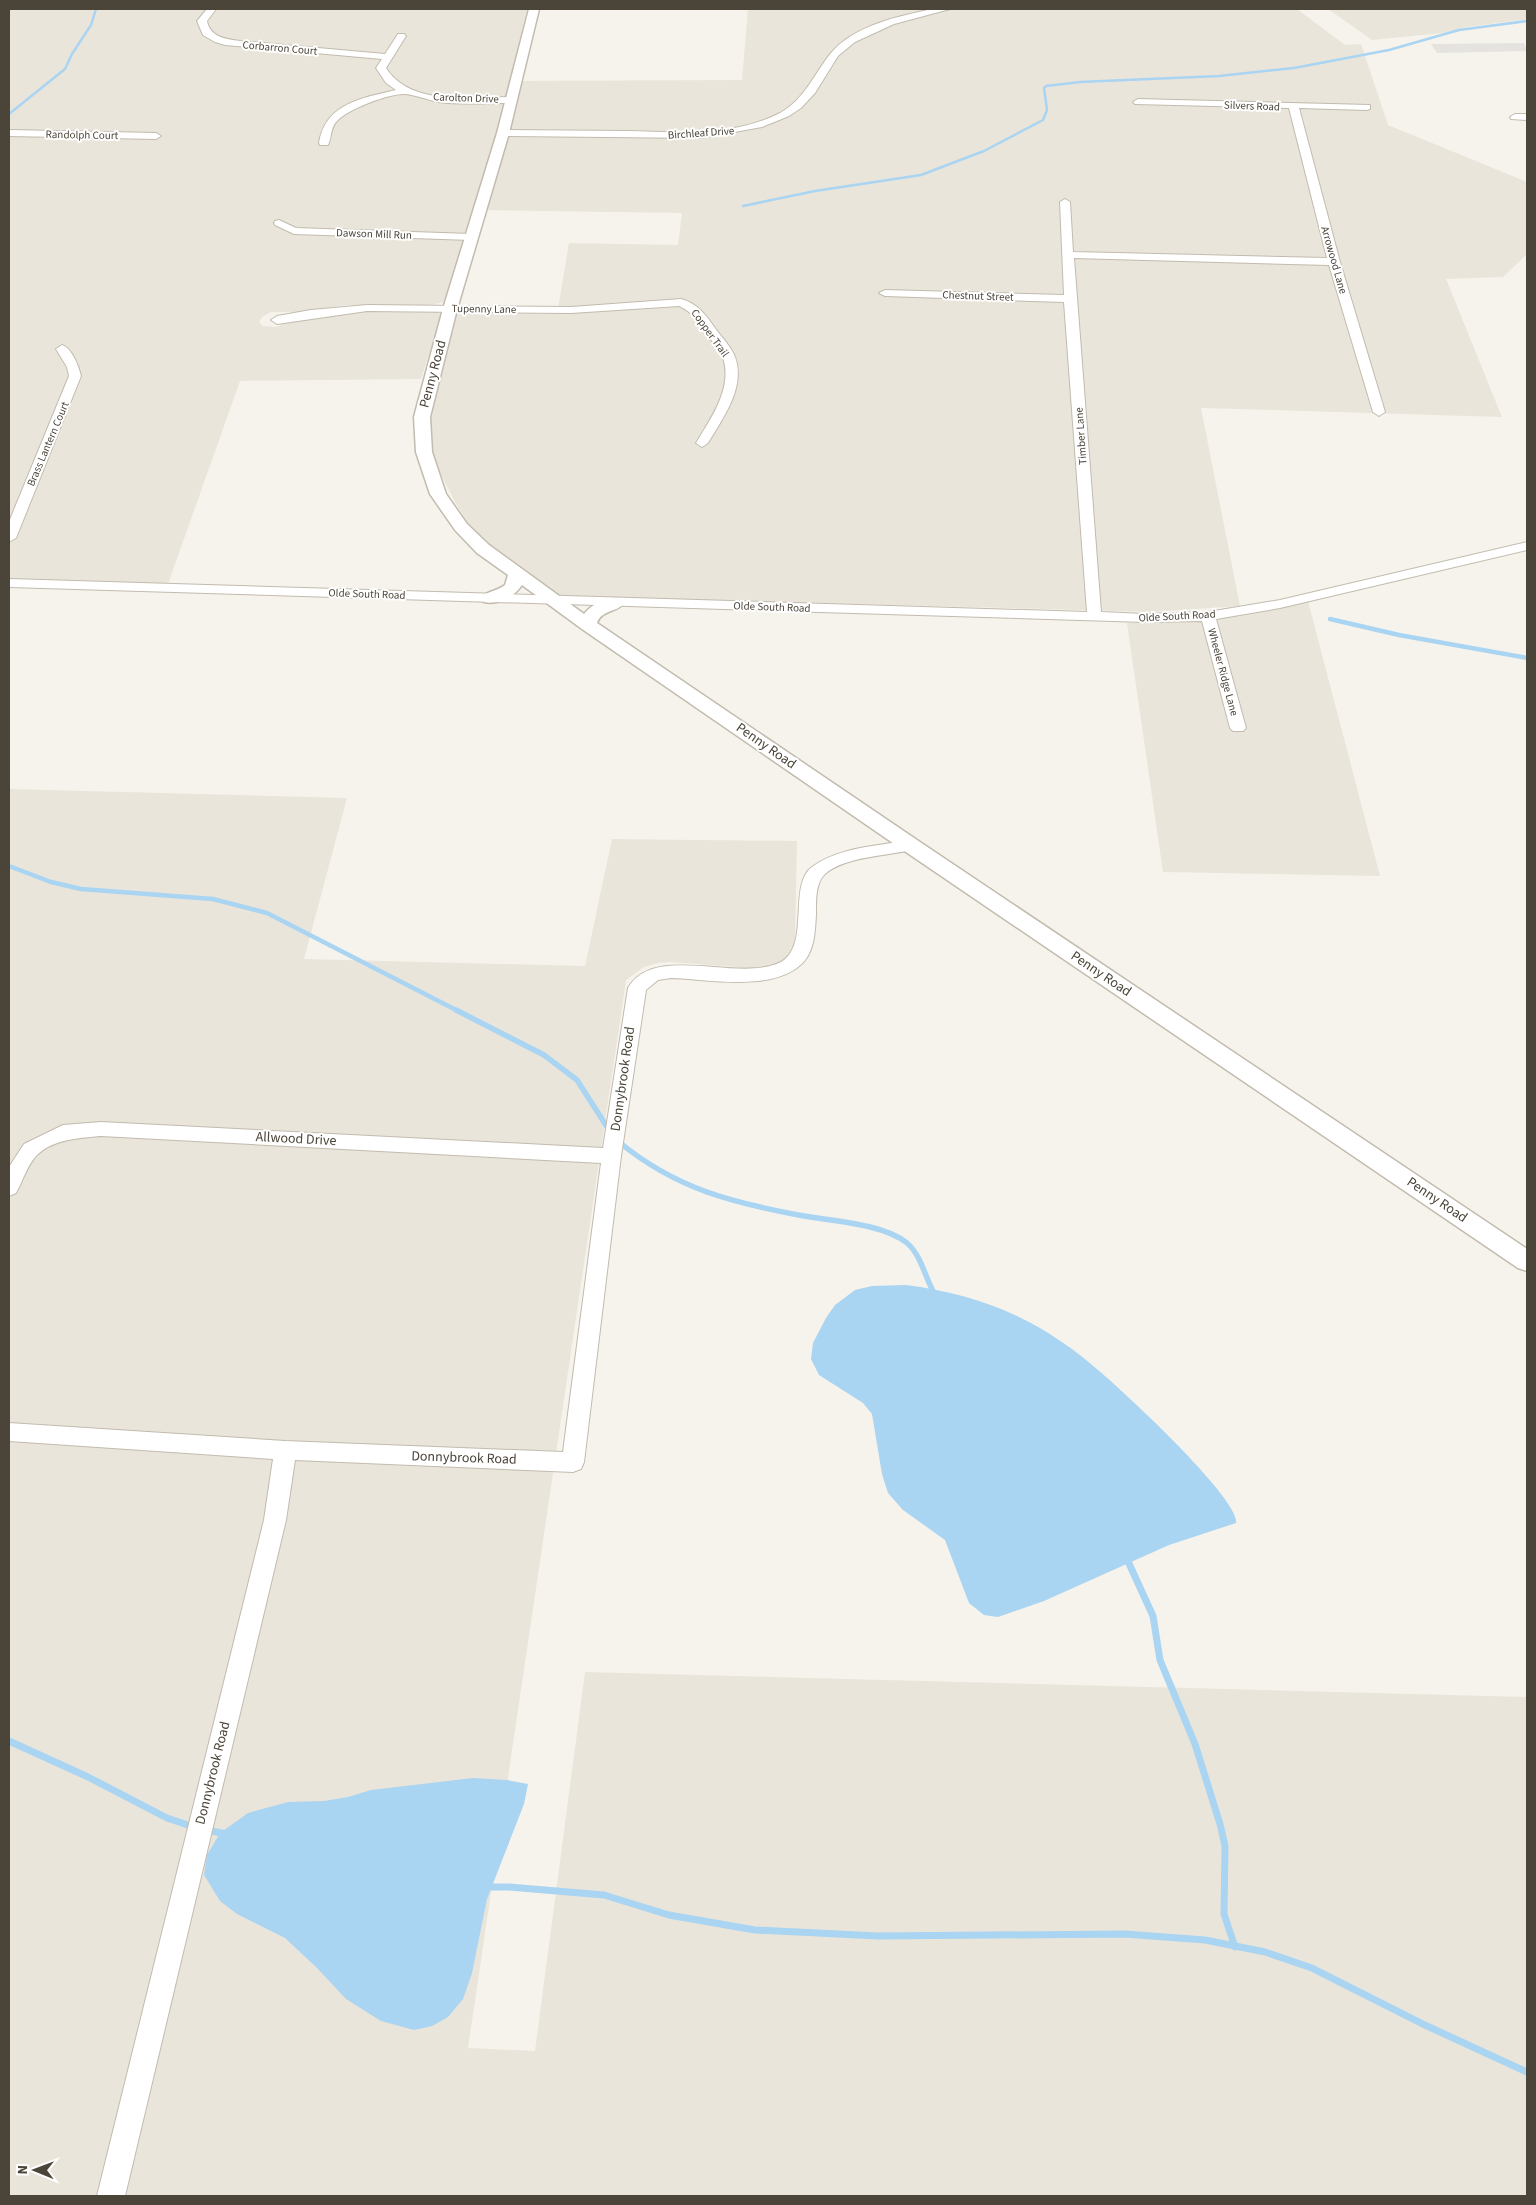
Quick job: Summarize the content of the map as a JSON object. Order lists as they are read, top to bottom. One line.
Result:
{"streets":{"street":["Corbarron Court","Carolton Drive","Silvers Road","Birchleaf Drive","Randolph Court","Dawson Mill Run","Arrowood Lane","Chestnut Street","Tupenny Lane","Copper Trail","Penny Road","Timber Lane","Brass Lantern Court","Olde South Road","Wheeler Ridge Lane","Donnybrook Road","Allwood Drive"]},"crossings":[["Corbarron Court","Carolton Drive"],["Carolton Drive","Penny Road"],["Silvers Road","Arrowood Lane"],["Birchleaf Drive","Penny Road"],["Dawson Mill Run","Penny Road"],["Chestnut Street","Timber Lane"],["Tupenny Lane","Copper Trail"],["Tupenny Lane","Penny Road"],["Penny Road","Olde South Road"],["Penny Road","Donnybrook Road"],["Timber Lane","Olde South Road"],["Olde South Road","Wheeler Ridge Lane"],["Donnybrook Road","Allwood Drive"]],"north":"left"}
